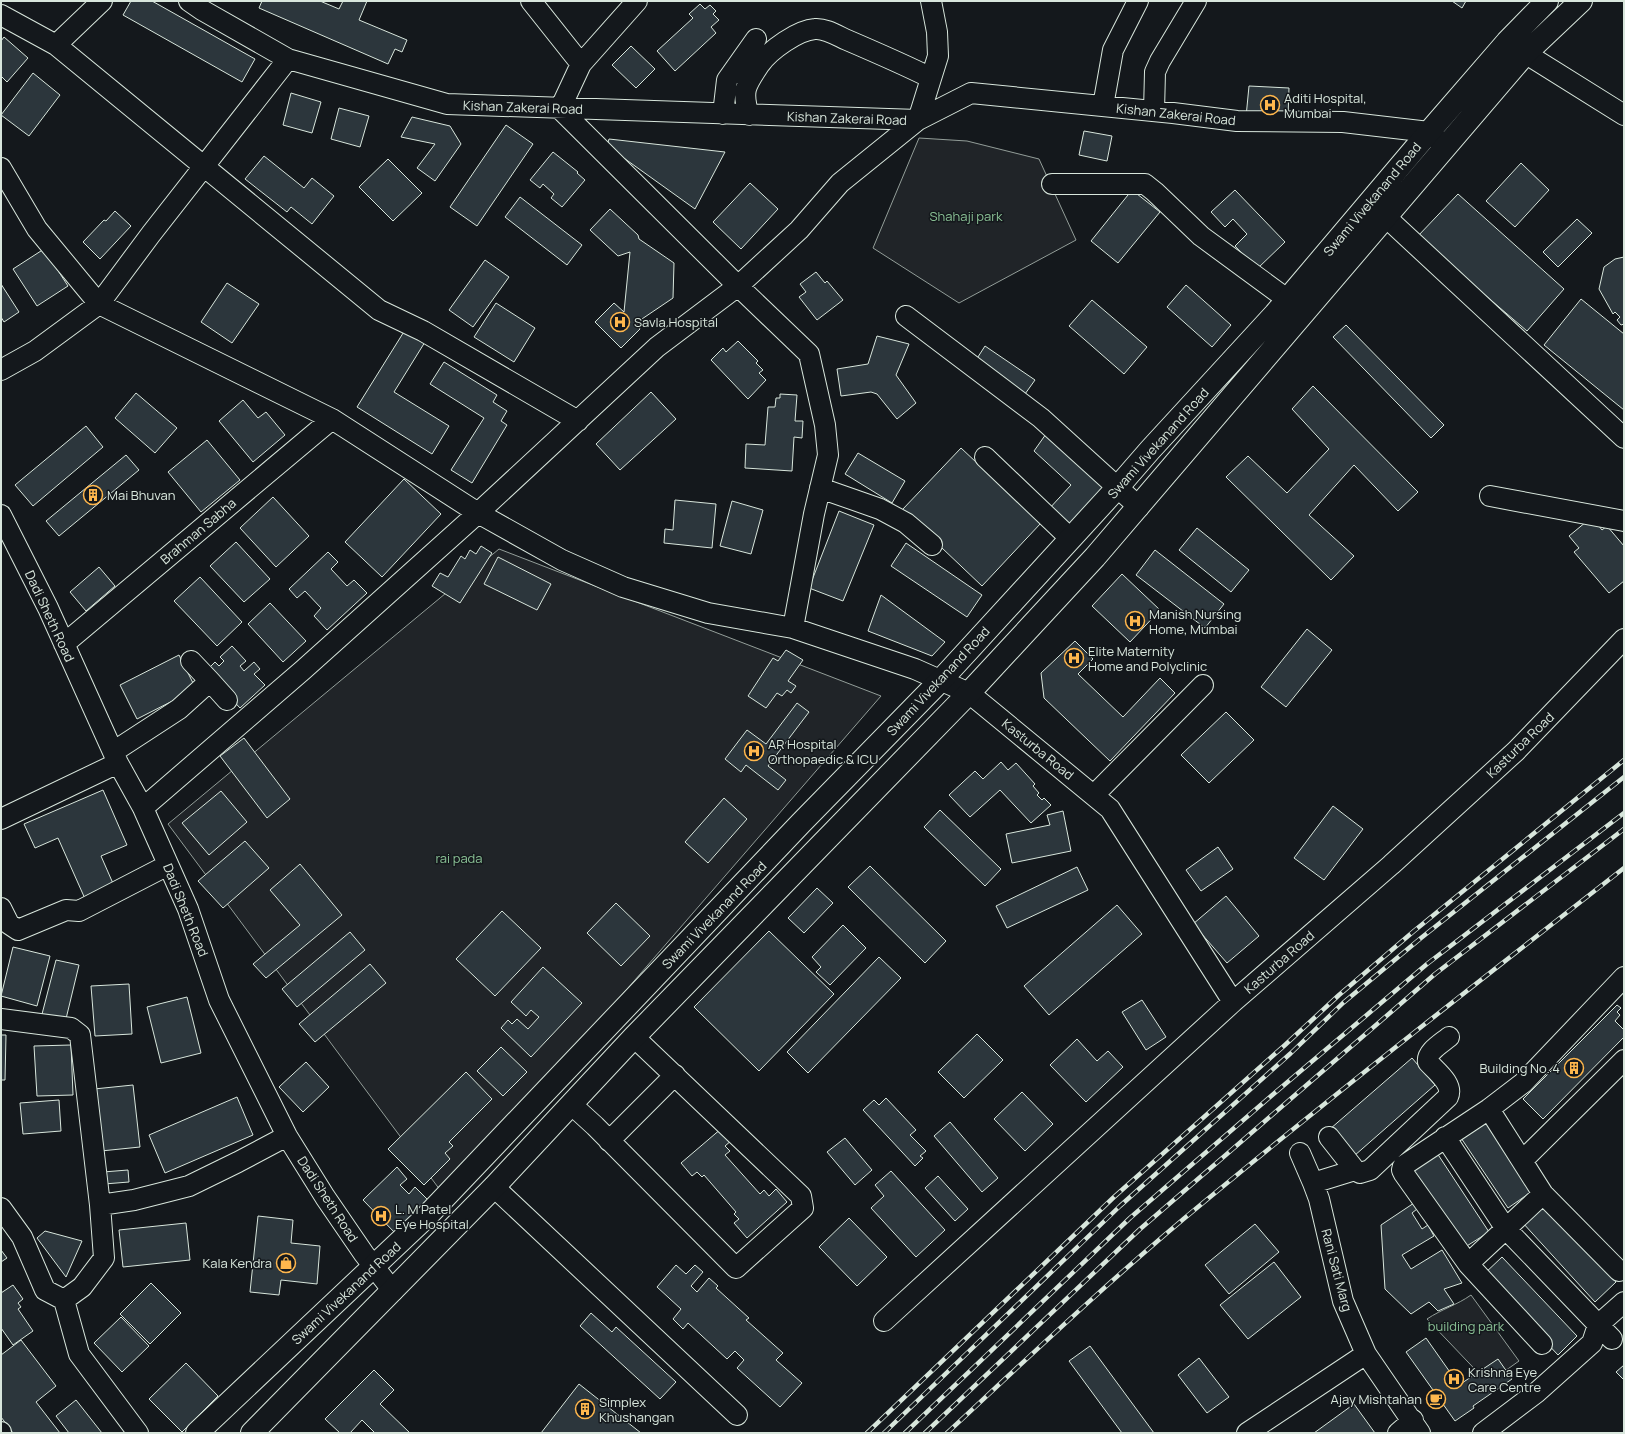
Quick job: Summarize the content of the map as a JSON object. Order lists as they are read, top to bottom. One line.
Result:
{"streets":{"main road":["Swami Vivekanand Road"],"street":["Kishan Zakerai Road","Brahman Sabha","Dadi Sheth Road","Kasturba Road","Rani Sati Marg"]},"crossings":[["Kishan Zakerai Road","Swami Vivekanand Road"],["Swami Vivekanand Road","Dadi Sheth Road"],["Swami Vivekanand Road","Kasturba Road"],["Brahman Sabha","Dadi Sheth Road"],["Brahman Sabha","Kasturba Road"]],"parks":["Shahaji park","rai pada","building park"],"places":{"hospital":["Aditi Hospital, Mumbai","Savla Hospital","Manish Nursing Home, Mumbai","Elite Maternity Home and Polyclinic","AR Hospital Orthopaedic & ICU","L. M Patel Eye Hospital","Krishna Eye Care Centre"],"building":["Mai Bhuvan","Building No. 4","Simplex Khushangan"],"shop":["Kala Kendra"],"cafe":["Ajay Mishtahan"]}}
